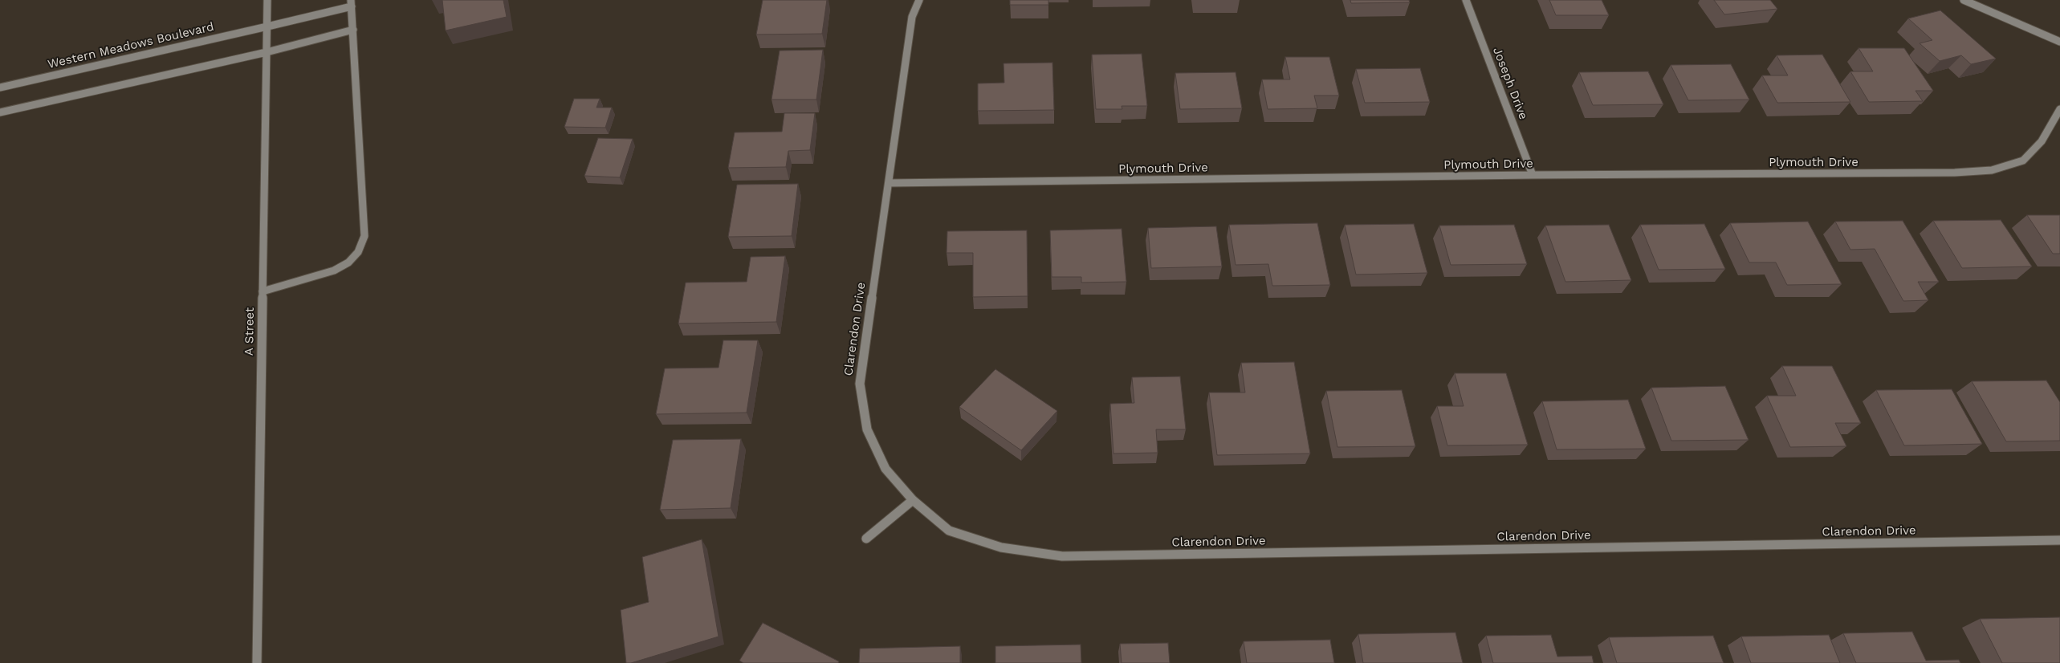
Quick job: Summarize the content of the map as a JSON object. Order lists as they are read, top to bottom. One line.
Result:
{"streets":{"street":["Western Meadows Boulevard","Joseph Drive","Plymouth Drive","Clarendon Drive","A Street"]},"crossings":[["Western Meadows Boulevard","A Street"],["Joseph Drive","Plymouth Drive"],["Plymouth Drive","Clarendon Drive"]]}
